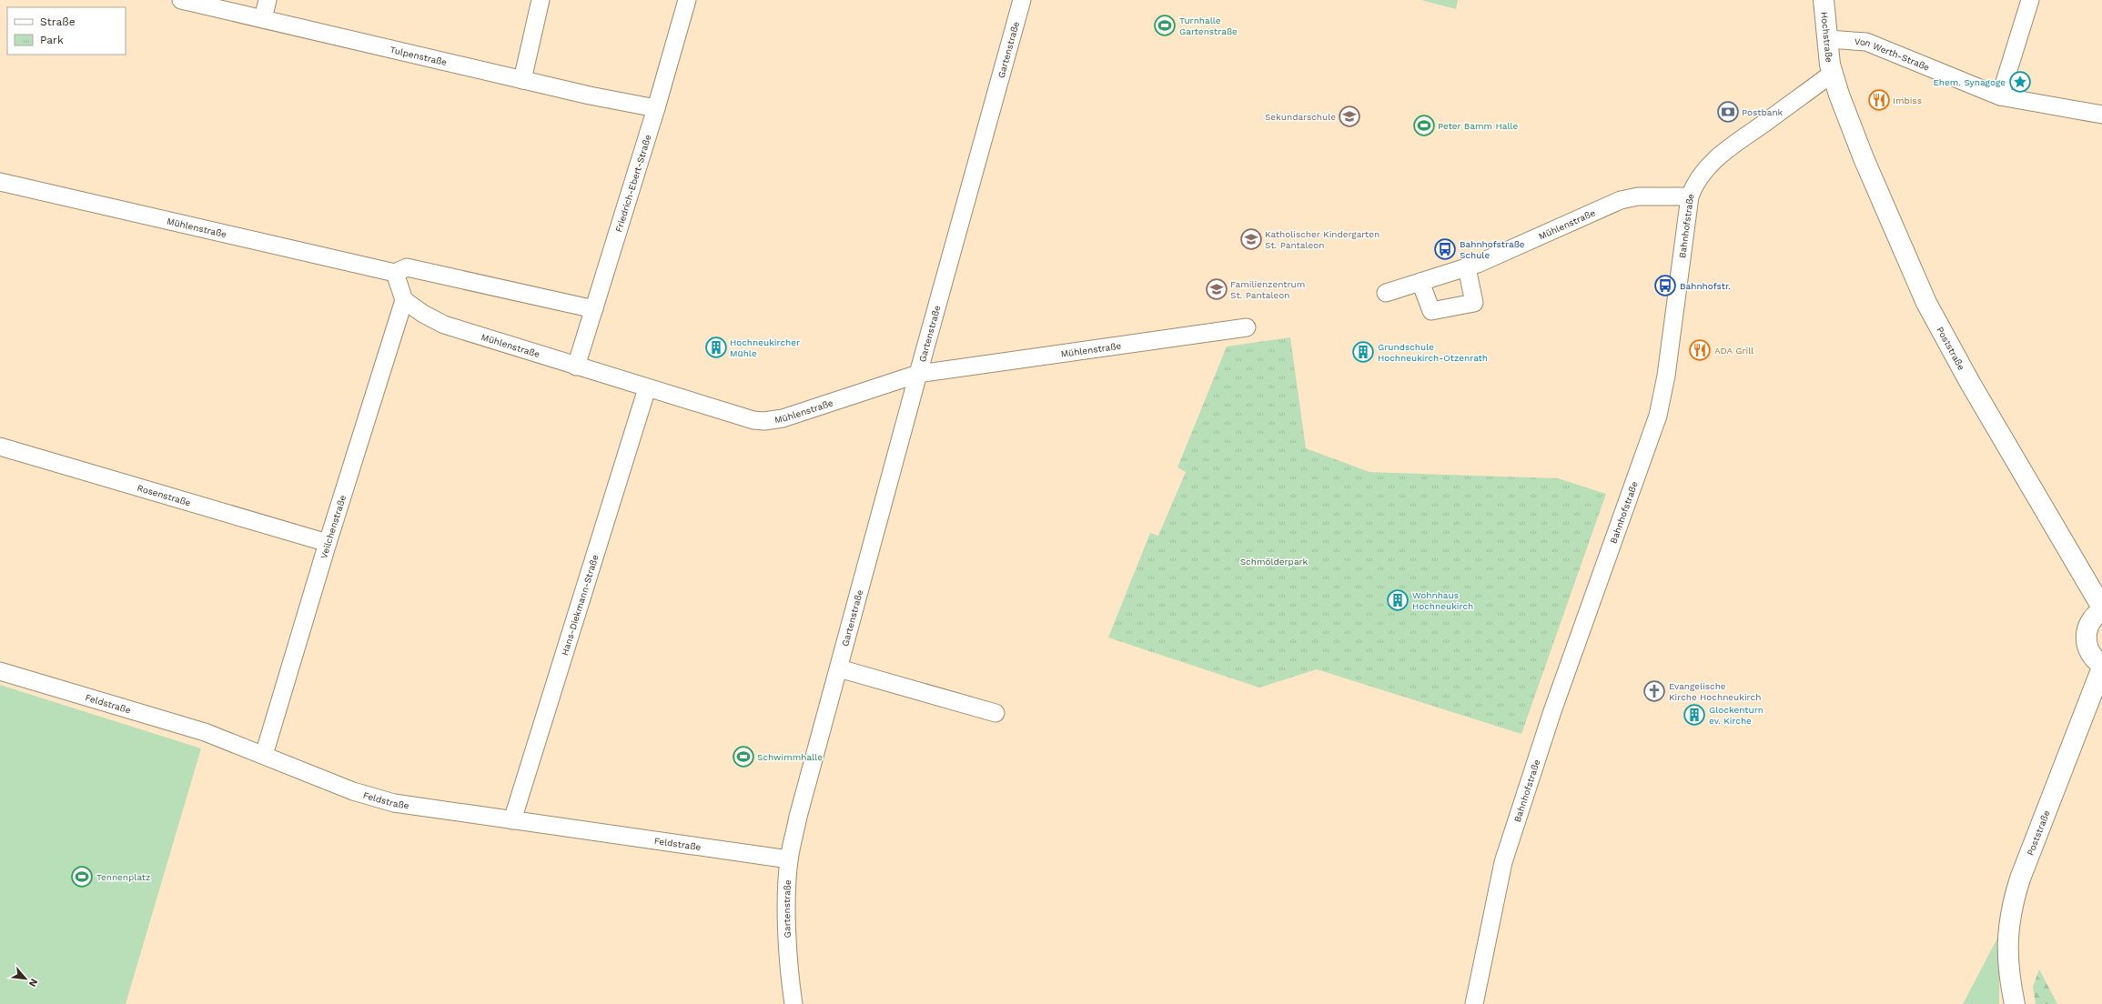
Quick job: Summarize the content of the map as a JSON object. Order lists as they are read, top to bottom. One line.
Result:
{"streets":{"street":["Hochstraße","Gartenstraße","Von Werth-Straße","Tulpenstraße","Friedrich-Ebert-Straße","Mühlenstraße","Bahnhofstraße","Poststraße","Rosenstraße","Veilchenstraße","Hans-Diekmann-Straße","Feldstraße"]},"crossings":[["Hochstraße","Von Werth-Straße"],["Hochstraße","Bahnhofstraße"],["Hochstraße","Poststraße"],["Gartenstraße","Mühlenstraße"],["Gartenstraße","Feldstraße"],["Tulpenstraße","Friedrich-Ebert-Straße"],["Friedrich-Ebert-Straße","Mühlenstraße"],["Mühlenstraße","Bahnhofstraße"],["Mühlenstraße","Veilchenstraße"],["Mühlenstraße","Hans-Diekmann-Straße"],["Bahnhofstraße","Poststraße"],["Rosenstraße","Veilchenstraße"],["Veilchenstraße","Feldstraße"],["Hans-Diekmann-Straße","Feldstraße"]],"parks":["Schmölderpark"],"places":{"sports":["Turnhalle Gartenstraße","Peter Bamm Halle","Schwimmhalle","Tennenplatz"],"place":["Ehem. Synagoge"],"restaurant":["Imbiss","ADA Grill"],"bank":["Postbank"],"school or university":["Sekundarschule","Katholischer Kindergarten St. Pantaleon","Familienzentrum St. Pantaleon"],"bus stop":["Bahnhofstraße Schule","Bahnhofstr."],"building":["Hochneukircher Mühle","Grundschule Hochneukirch-Otzenrath","Wohnhaus Hochneukirch","Glockenturn ev. Kirche"],"church":["Evangelische Kirche Hochneukirch"]},"legend":["Straße","Park"],"north":"bottom right"}
